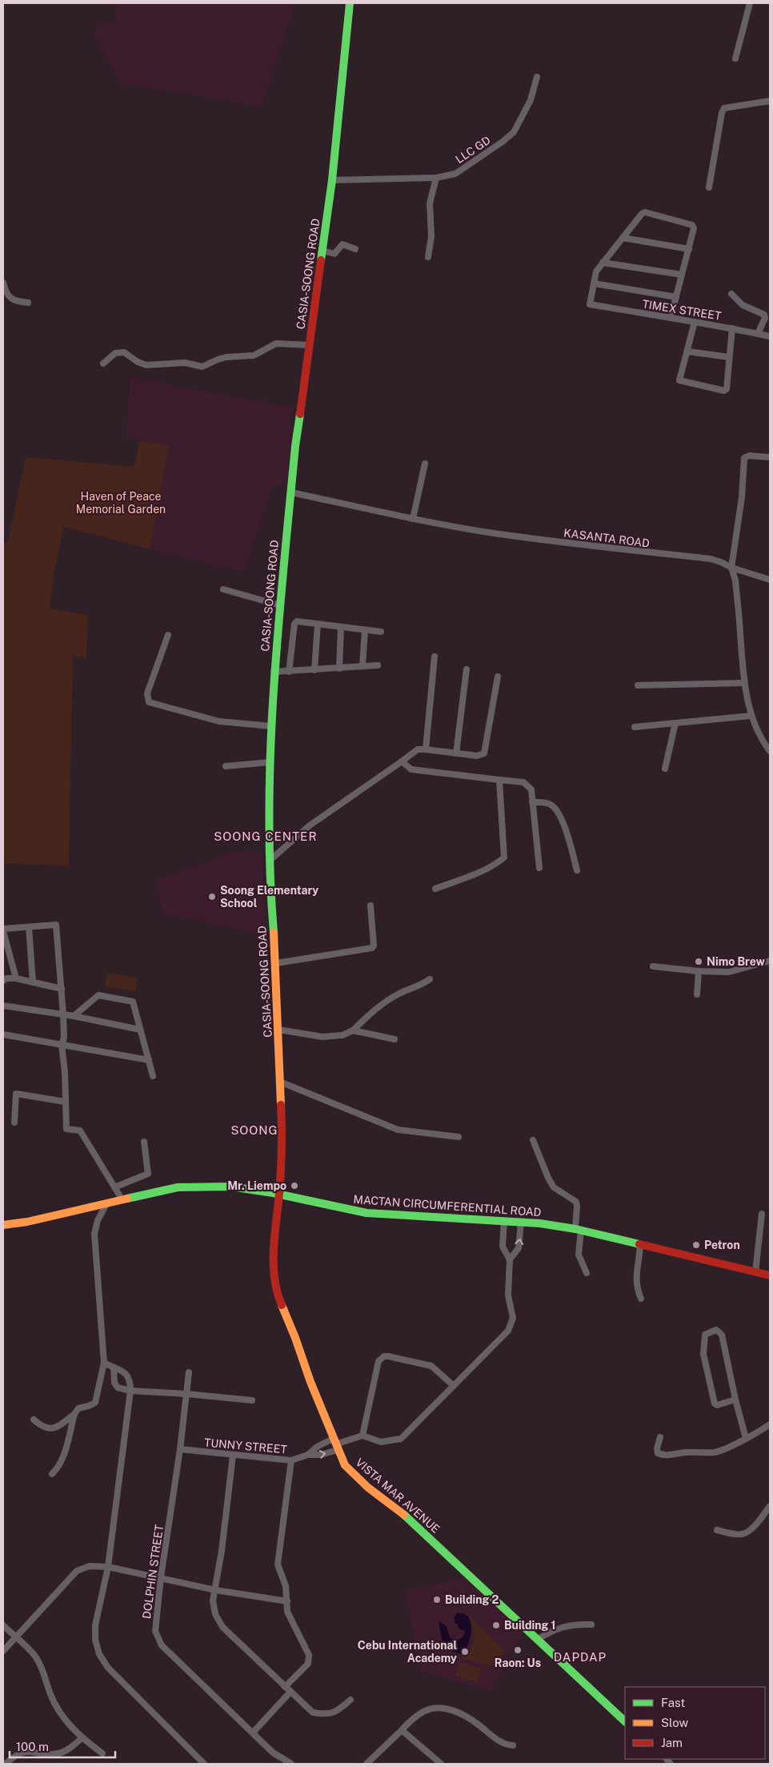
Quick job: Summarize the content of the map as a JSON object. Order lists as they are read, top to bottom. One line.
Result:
{"streets":{"street":["LLC GD","CASIA-SOONG ROAD","TIMEX STREET","KASANTA ROAD","MACTAN CIRCUMFERENTIAL ROAD","TUNNY STREET","VISTA MAR AVENUE","DOLPHIN STREET"]},"crossings":[["LLC GD","CASIA-SOONG ROAD"],["CASIA-SOONG ROAD","KASANTA ROAD"],["CASIA-SOONG ROAD","MACTAN CIRCUMFERENTIAL ROAD"],["CASIA-SOONG ROAD","VISTA MAR AVENUE"],["MACTAN CIRCUMFERENTIAL ROAD","VISTA MAR AVENUE"],["TUNNY STREET","VISTA MAR AVENUE"],["TUNNY STREET","DOLPHIN STREET"]],"districts":["SOONG CENTER","SOONG","DAPDAP"],"parks":["Haven of Peace Memorial Garden"],"places":["Soong Elementary School","Nimo Brew","Mr. Liempo","Petron","Building 2","Building 1","Raon: Us","Cebu International Academy"],"legend":["Fast","Slow","Jam"],"scale_bar":"100 m"}
